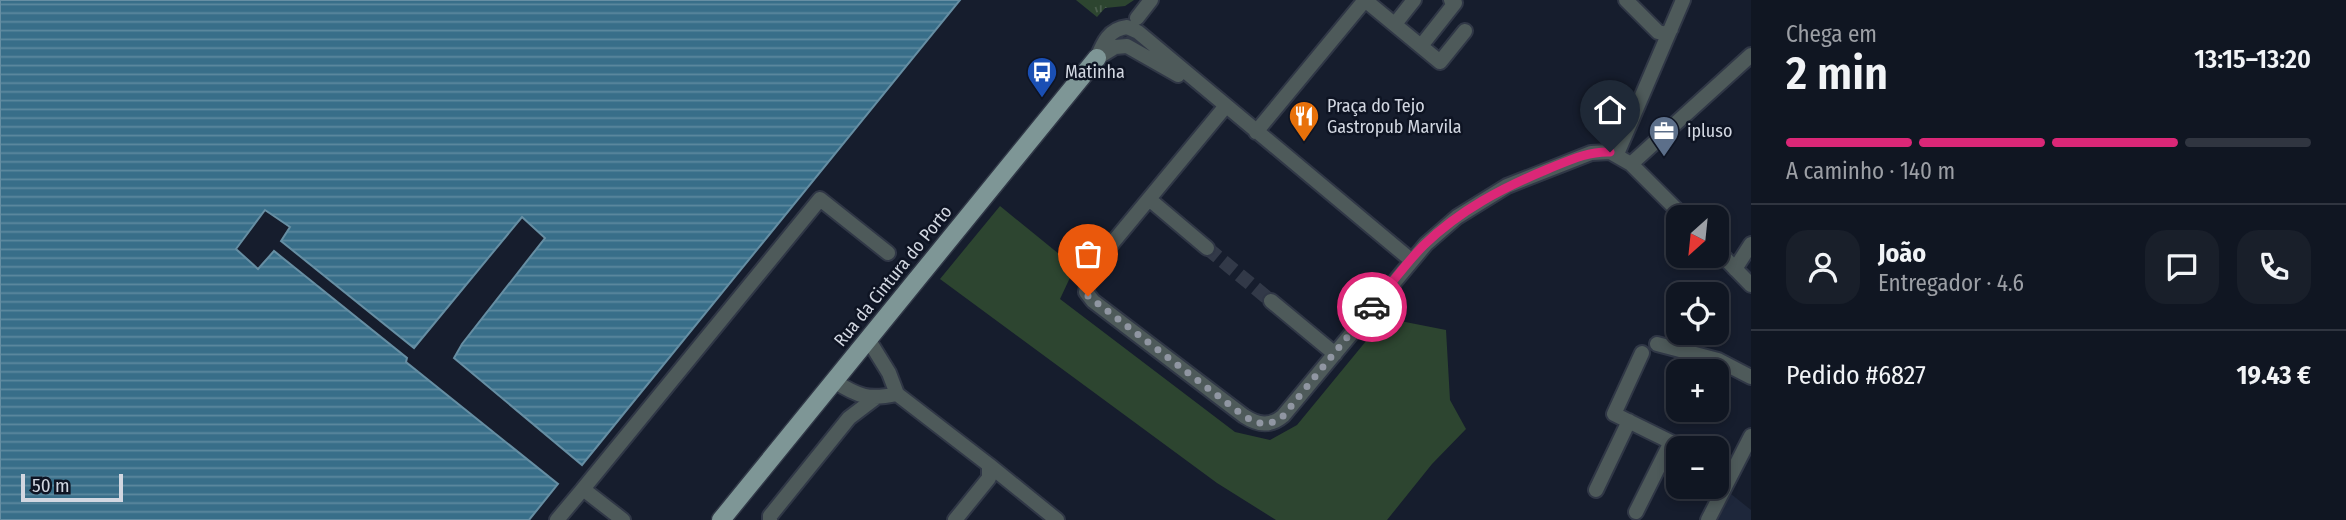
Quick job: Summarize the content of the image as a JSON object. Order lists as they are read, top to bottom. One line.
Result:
{"streets":{"main road":["Rua da Cintura do Porto"]},"places":{"bus stop":["Matinha"],"restaurant":["Praça do Tejo Gastropub Marvila"],"office":["ipluso"]},"scale_bar":"50 m","north":"bottom left","page":{"heading":["2 min","Chega em","13:15–13:20"],"panel":["João","Entregador · 4.6","Pedido #6827","19.43 €"],"bar":"A caminho · 140 m","map_buttons":["+","−"],"scale":"50 m"}}
